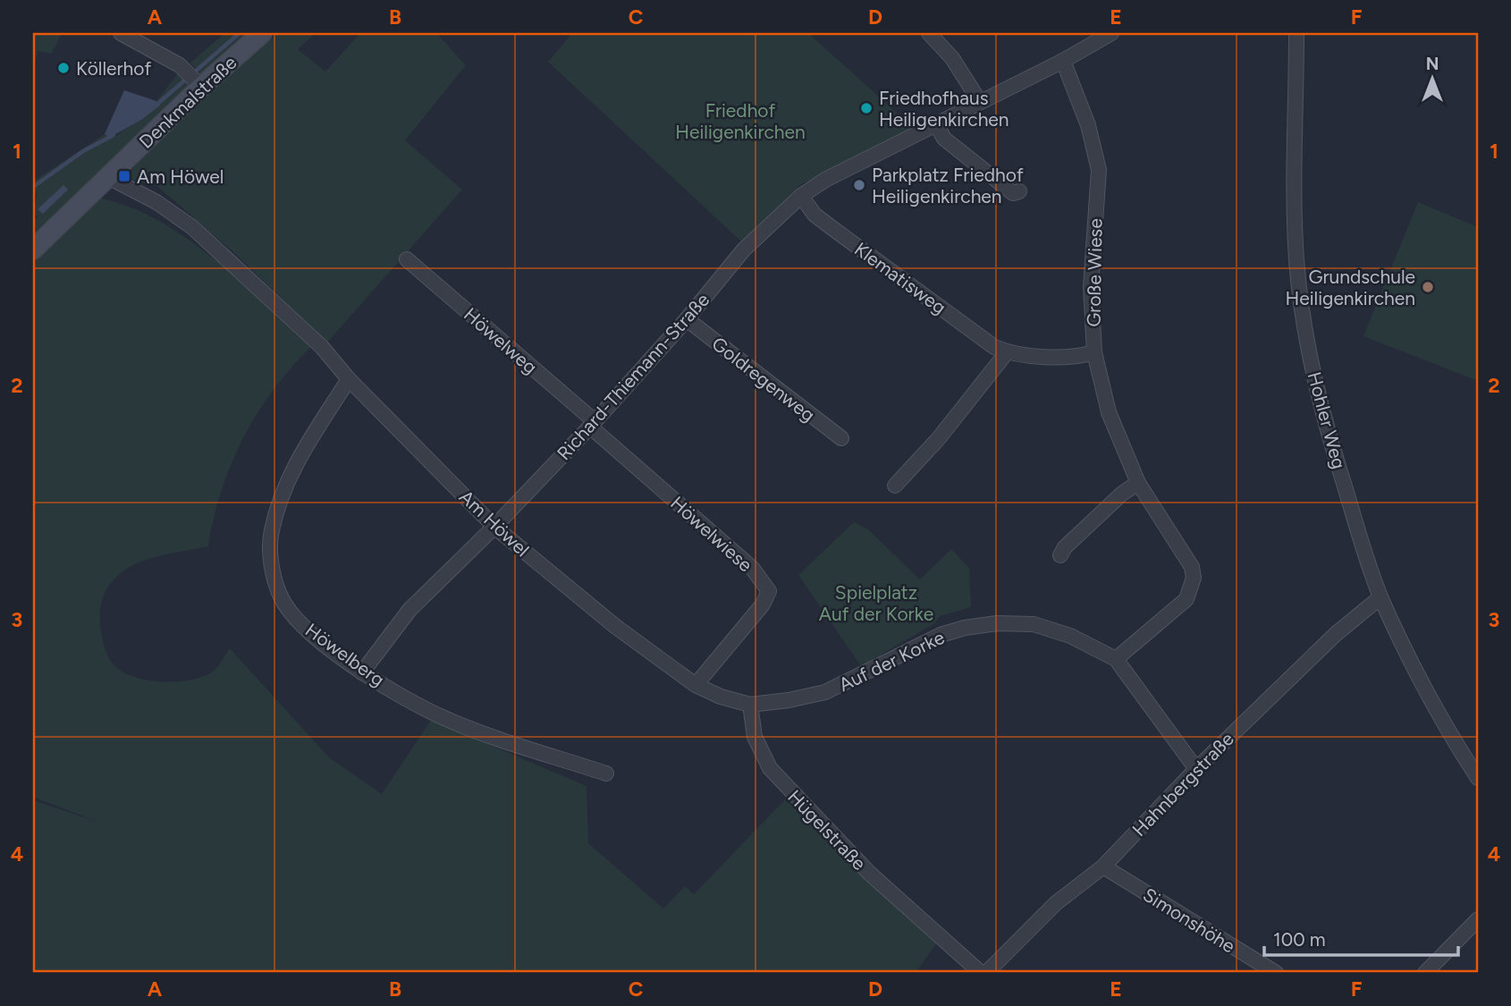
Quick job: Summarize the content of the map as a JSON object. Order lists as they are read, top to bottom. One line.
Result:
{"streets":{"main road":["Denkmalstraße"],"street":["Große Wiese","Klematisweg","Höwelweg","Richard-Thiemann-Straße","Goldregenweg","Hohler Weg","Am Höwel","Höwelwiese","Höwelberg","Auf der Korke","Hahnbergstraße","Hügelstraße","Simonshöhe"]},"crossings":[["Denkmalstraße","Am Höwel"],["Große Wiese","Klematisweg"],["Große Wiese","Richard-Thiemann-Straße"],["Große Wiese","Auf der Korke"],["Klematisweg","Richard-Thiemann-Straße"],["Höwelweg","Richard-Thiemann-Straße"],["Höwelweg","Höwelwiese"],["Richard-Thiemann-Straße","Goldregenweg"],["Richard-Thiemann-Straße","Am Höwel"],["Richard-Thiemann-Straße","Höwelwiese"],["Richard-Thiemann-Straße","Höwelberg"],["Hohler Weg","Hahnbergstraße"],["Am Höwel","Höwelwiese"],["Am Höwel","Höwelberg"],["Auf der Korke","Hahnbergstraße"],["Auf der Korke","Hügelstraße"],["Hahnbergstraße","Simonshöhe"]],"parks":["Friedhof Heiligenkirchen","Spielplatz Auf der Korke"],"places":{"other":["Köllerhof","Friedhofhaus Heiligenkirchen","Parkplatz Friedhof Heiligenkirchen","Grundschule Heiligenkirchen"],"transit":["Am Höwel"]},"scale_bar":"100 m","north":"top","grid":{"columns":["A","B","C","D","E","F"],"rows":["1","2","3","4"]}}
